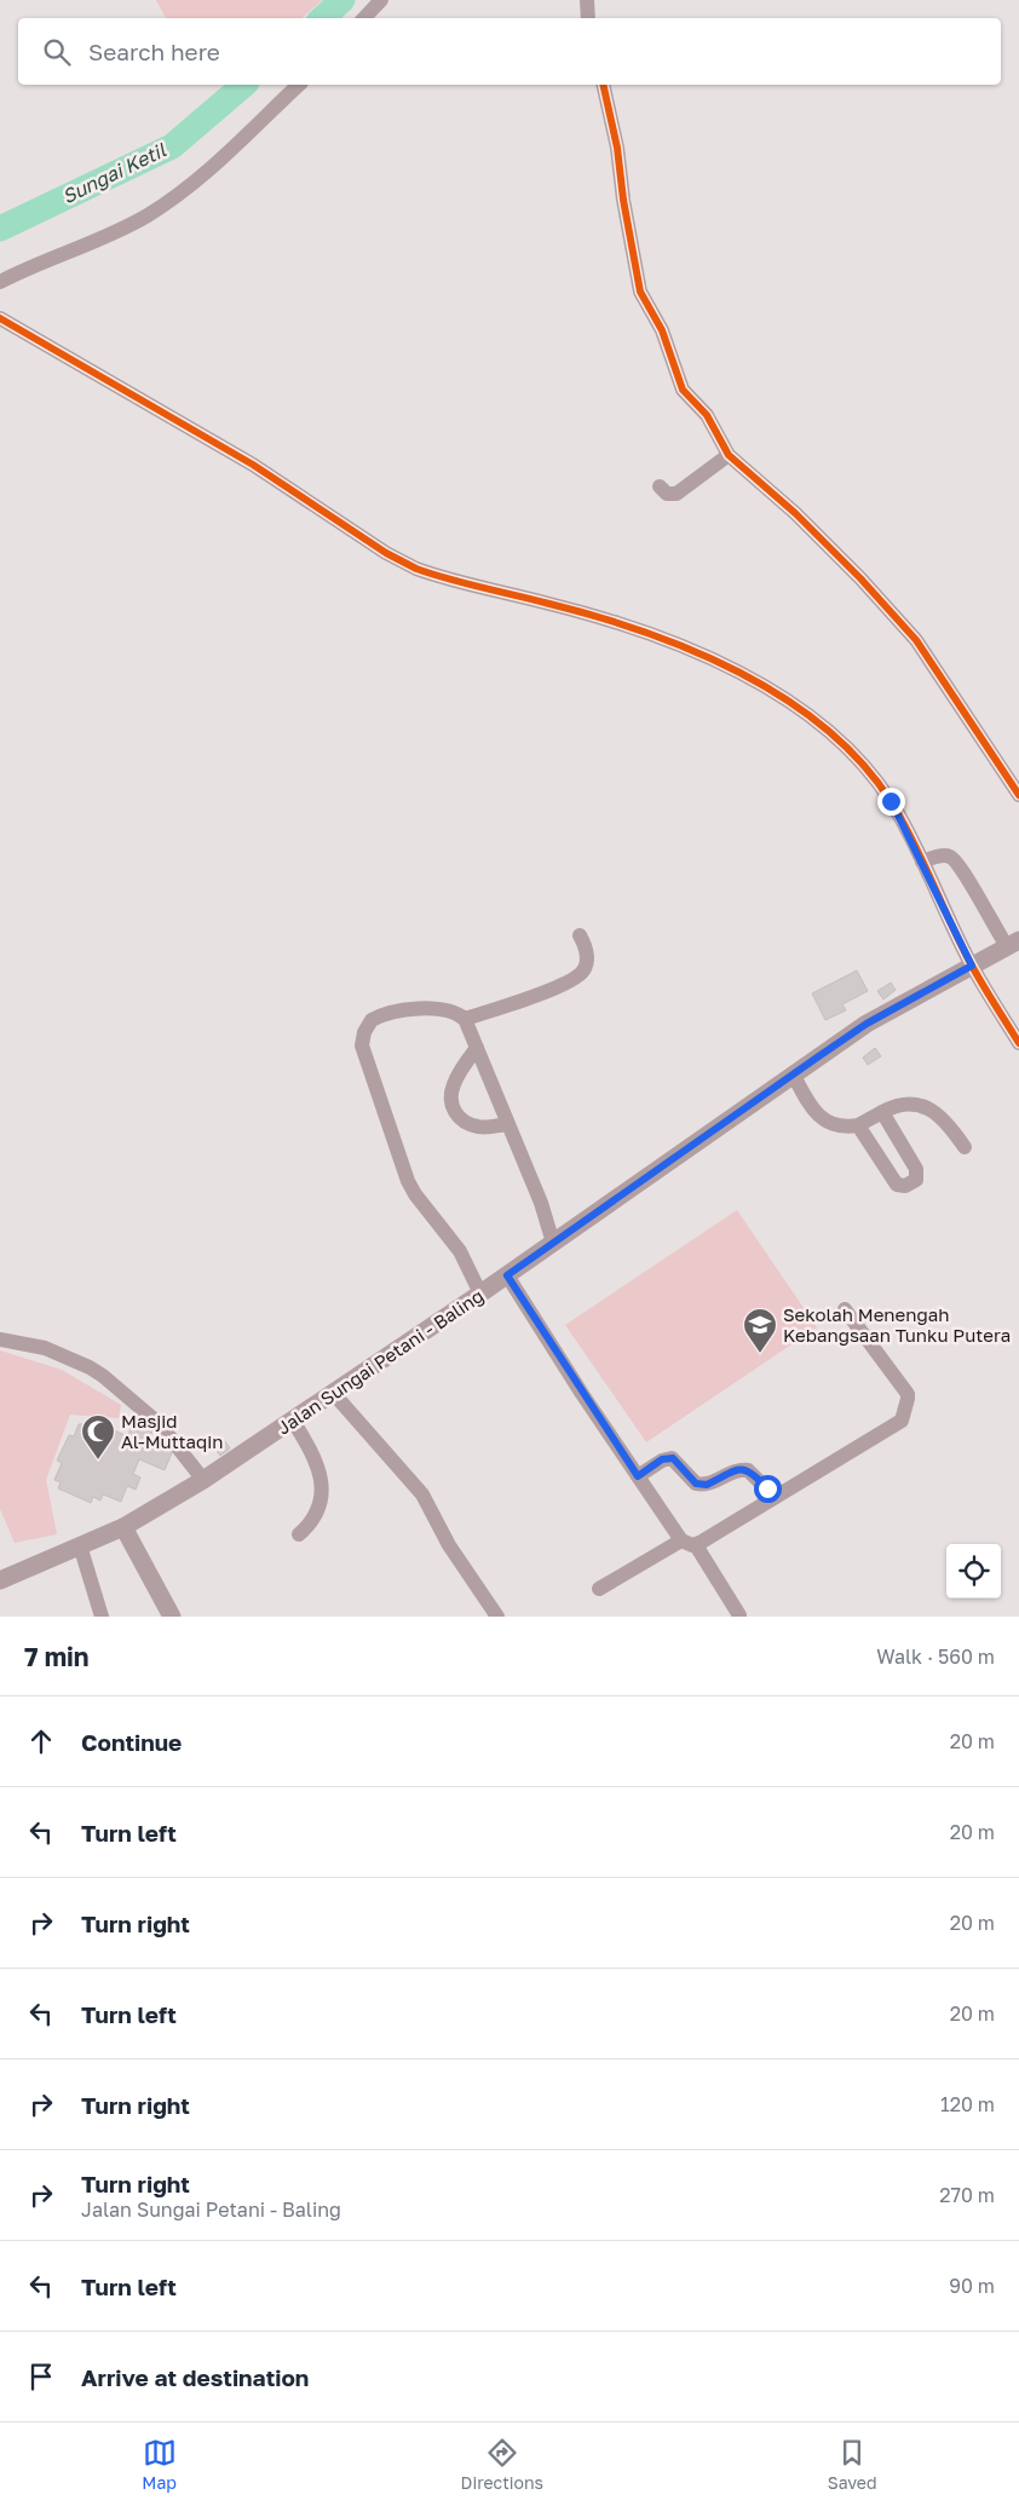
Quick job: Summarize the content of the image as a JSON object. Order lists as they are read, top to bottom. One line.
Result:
{"streets":{"main road":["Jalan Sungai Petani - Baling"]},"water":["Sungai Ketil"],"places":{"school or university":["Sekolah Menengah Kebangsaan Tunku Putera"],"mosque":["Masjid Al-Muttaqin"]},"page":{"search":"Search here","heading":["7 min","Walk · 560 m"],"list":[["Continue","20 m"],["Turn left","20 m"],["Turn right","20 m"],["Turn left","20 m"],["Turn right","120 m"],["Turn right","Jalan Sungai Petani - Baling","270 m"],["Turn left","90 m"],"Arrive at destination"],"nav":["Map","Directions","Saved"]}}
